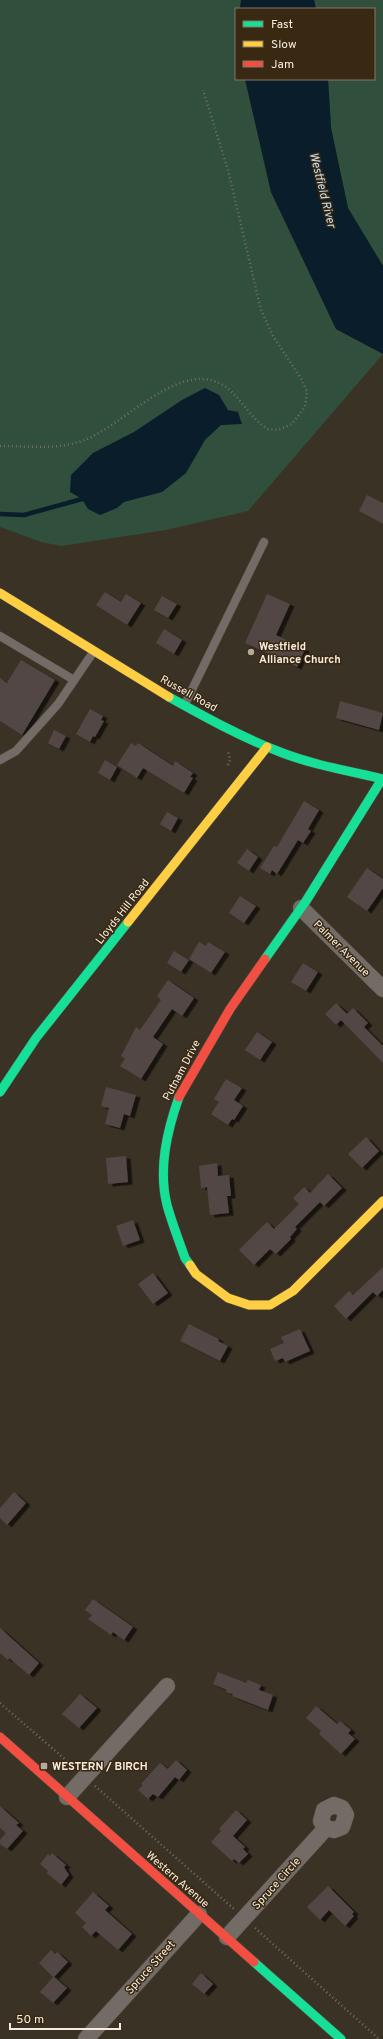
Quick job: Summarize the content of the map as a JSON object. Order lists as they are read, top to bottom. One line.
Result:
{"streets":{"main road":["Russell Road","Lloyds Hill Road","Putnam Drive","Western Avenue"],"street":["Palmer Avenue","Spruce Circle","Spruce Street"]},"crossings":[["Russell Road","Lloyds Hill Road"],["Russell Road","Putnam Drive"],["Palmer Avenue","Putnam Drive"],["Western Avenue","Spruce Circle"],["Western Avenue","Spruce Street"]],"water":["Westfield River"],"places":{"other":["Westfield Alliance Church"],"transit":["WESTERN / BIRCH"]},"legend":["Fast","Slow","Jam"],"scale_bar":"50 m"}
